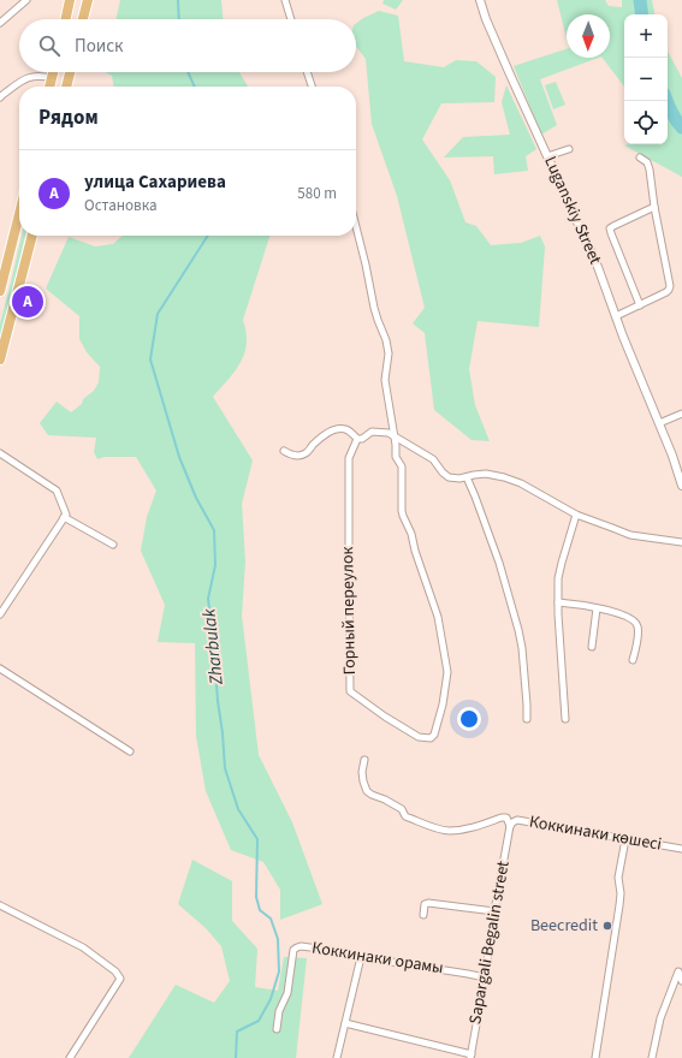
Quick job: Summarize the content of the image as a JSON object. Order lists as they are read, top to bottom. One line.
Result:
{"streets":{"street":["Luganskiy Street","Горный переулок","Коккинаки көшесі","Sapargali Begalin street","Коккинаки орамы"]},"crossings":[["Коккинаки көшесі","Sapargali Begalin street"],["Sapargali Begalin street","Коккинаки орамы"]],"water":["Zharbulak"],"places":["Beecredit"],"north":"bottom","page":{"map_buttons":["+","−"],"search":"Поиск","heading":"Рядом","list":[{"mark":"A","name":"улица Сахариева","note":"Остановка","value":"580 m"}],"pins":"A"}}
